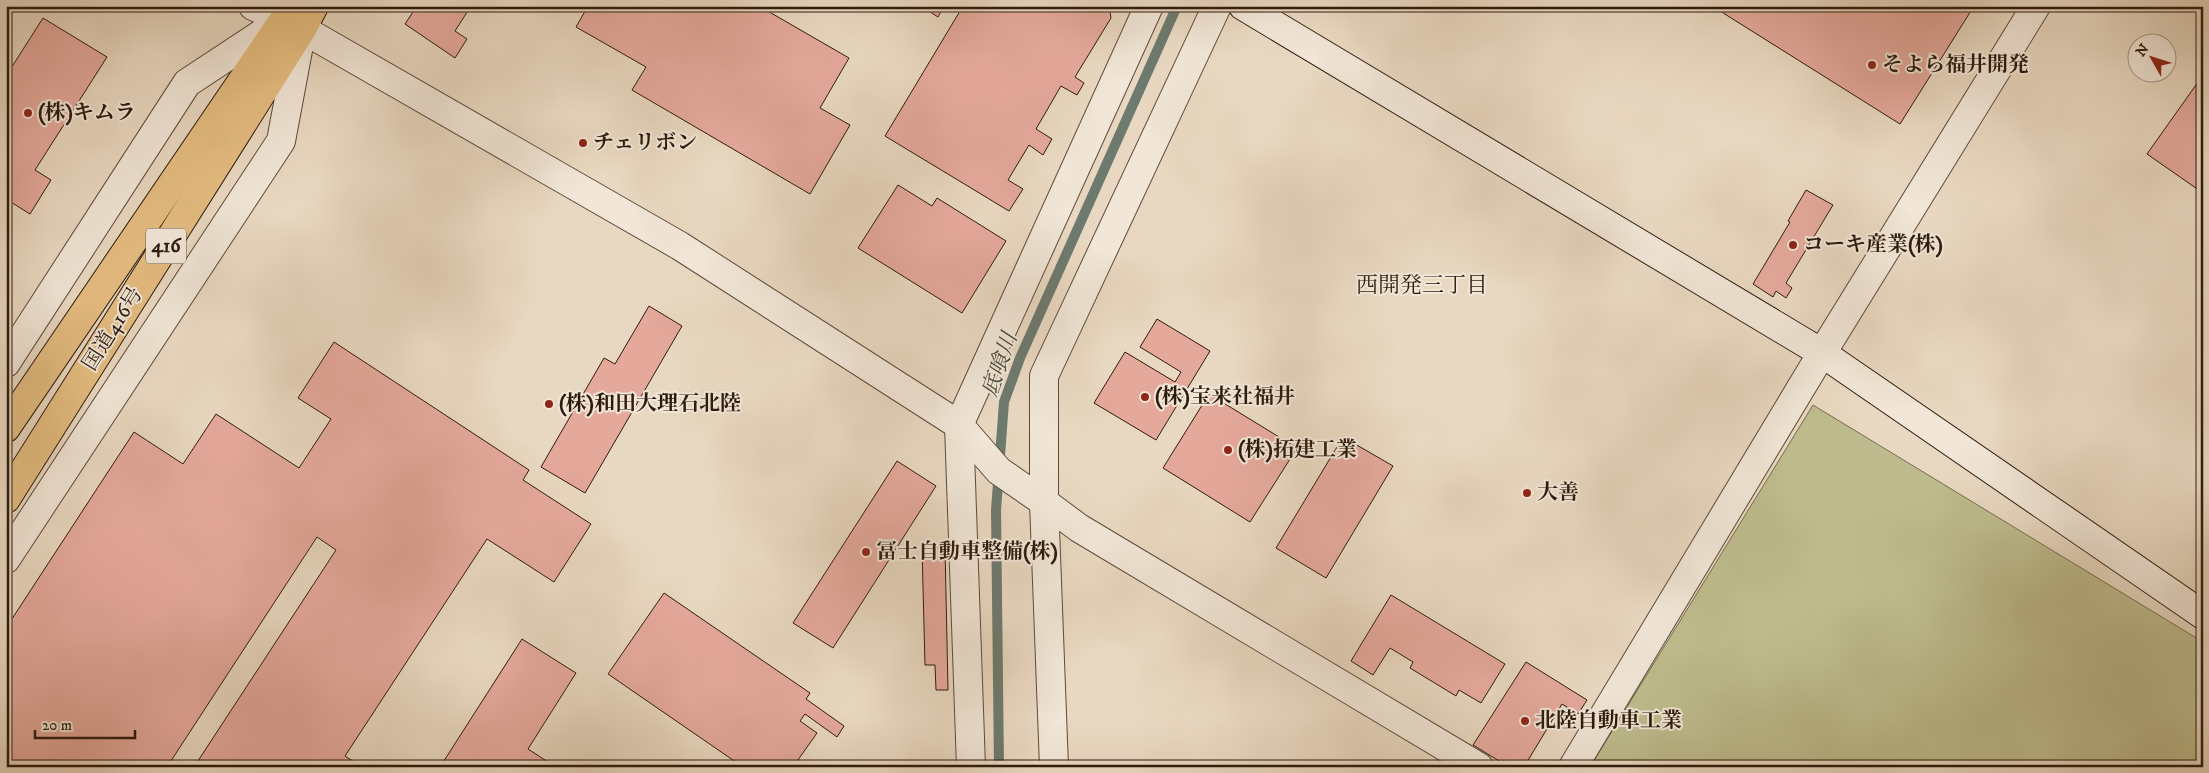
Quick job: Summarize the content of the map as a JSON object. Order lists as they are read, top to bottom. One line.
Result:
{"streets":{"highway":["416","国道416号"]},"districts":["西開発三丁目"],"water":["底喰川"],"places":["そよら福井開発","(株)キムラ","チェリボン","コーキ産業(株)","(株)宝来社福井","(株)和田大理石北陸","(株)拓建工業","大善","冨士自動車整備(株)","北陸自動車工業"],"scale_bar":"20 m","north":"top left"}
